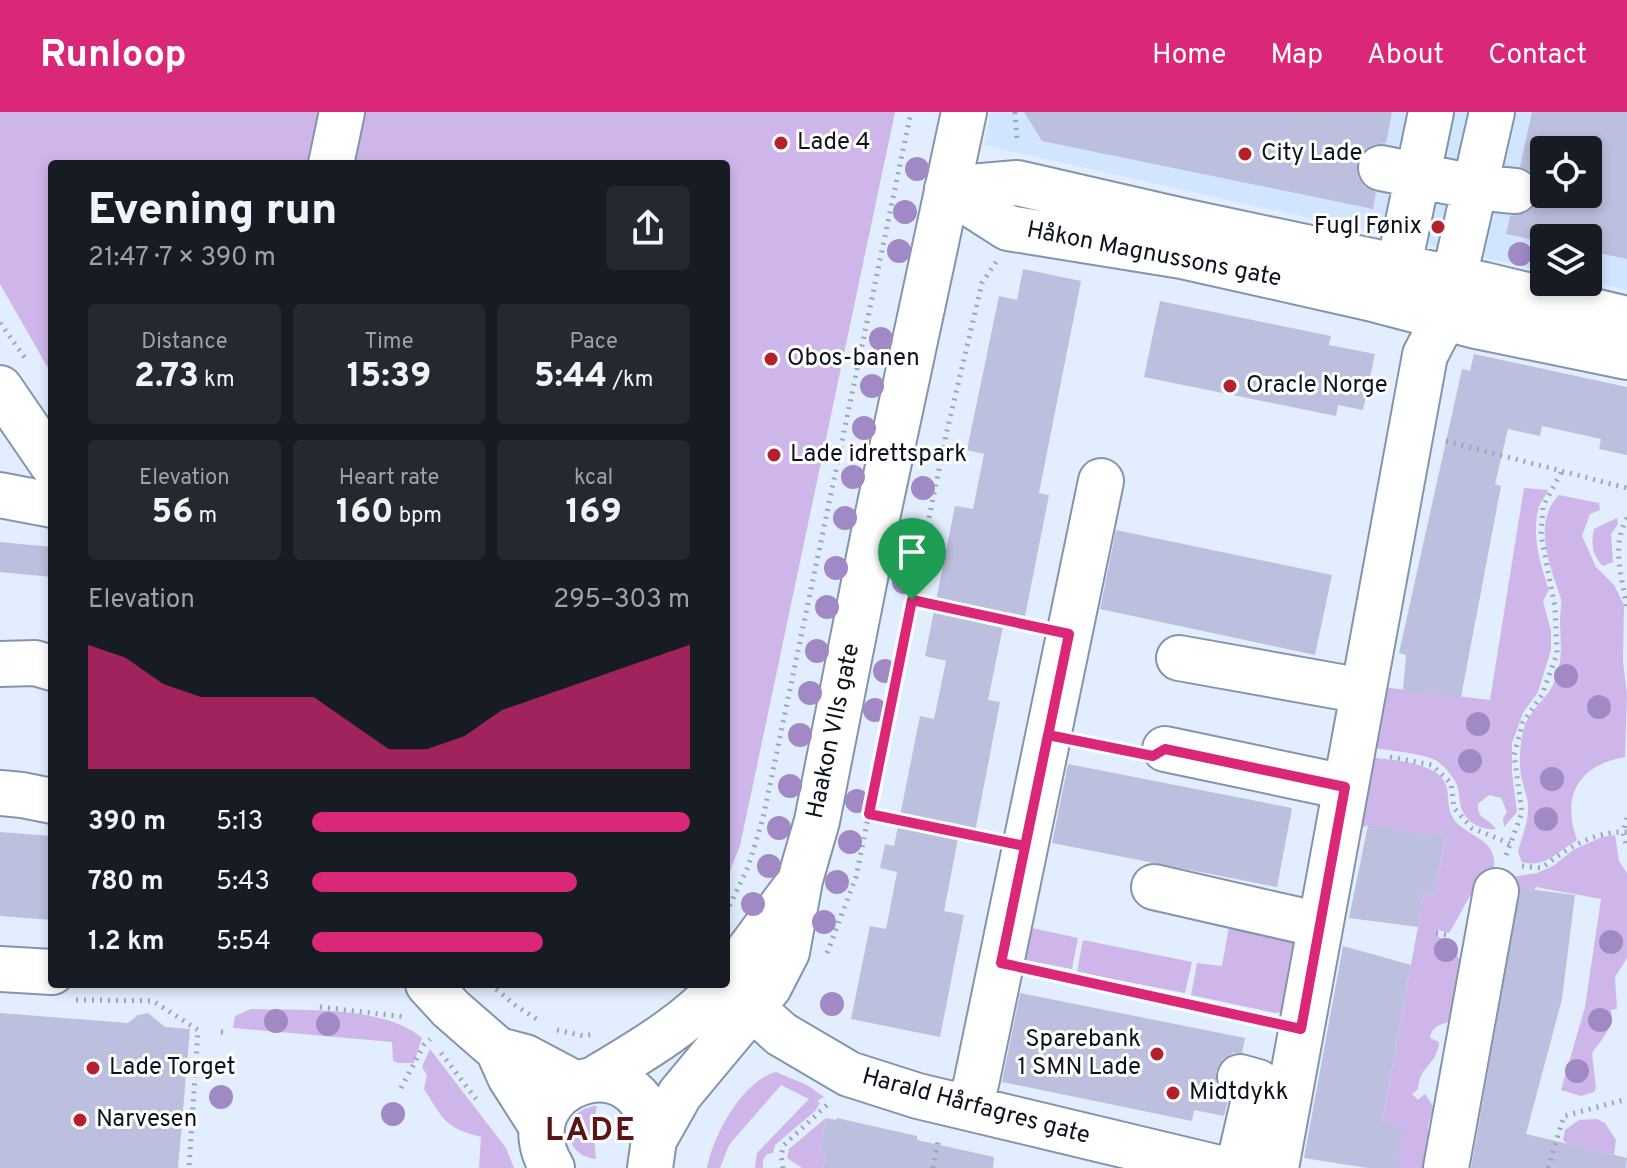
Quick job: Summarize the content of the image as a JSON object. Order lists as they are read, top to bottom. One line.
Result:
{"streets":{"street":["Håkon Magnussons gate","Haakon VIIs gate","Harald Hårfagres gate"]},"crossings":[["Håkon Magnussons gate","Haakon VIIs gate"],["Haakon VIIs gate","Harald Hårfagres gate"]],"districts":["LADE"],"places":["Lade 4","City Lade","Fugl Fønix","Obos-banen","Oracle Norge","Lade idrettspark","Sparebank 1 SMN Lade","Lade Torget","Midtdykk","Narvesen"],"page":{"header":"Runloop","nav":["Home","Map","About","Contact"],"heading":["Evening run","21:47 · 7 × 390 m"],"stats":[["Distance","2.73 km"],["Time","15:39"],["Pace","5:44 /km"],["Elevation","56 m"],["Heart rate","160 bpm"],["kcal","169"]],"chart":["Elevation","295–303 m"],"list":[{"name":"390 m","note":"5:13"},{"name":"780 m","note":"5:43"},{"name":"1.2 km","note":"5:54"}]}}
